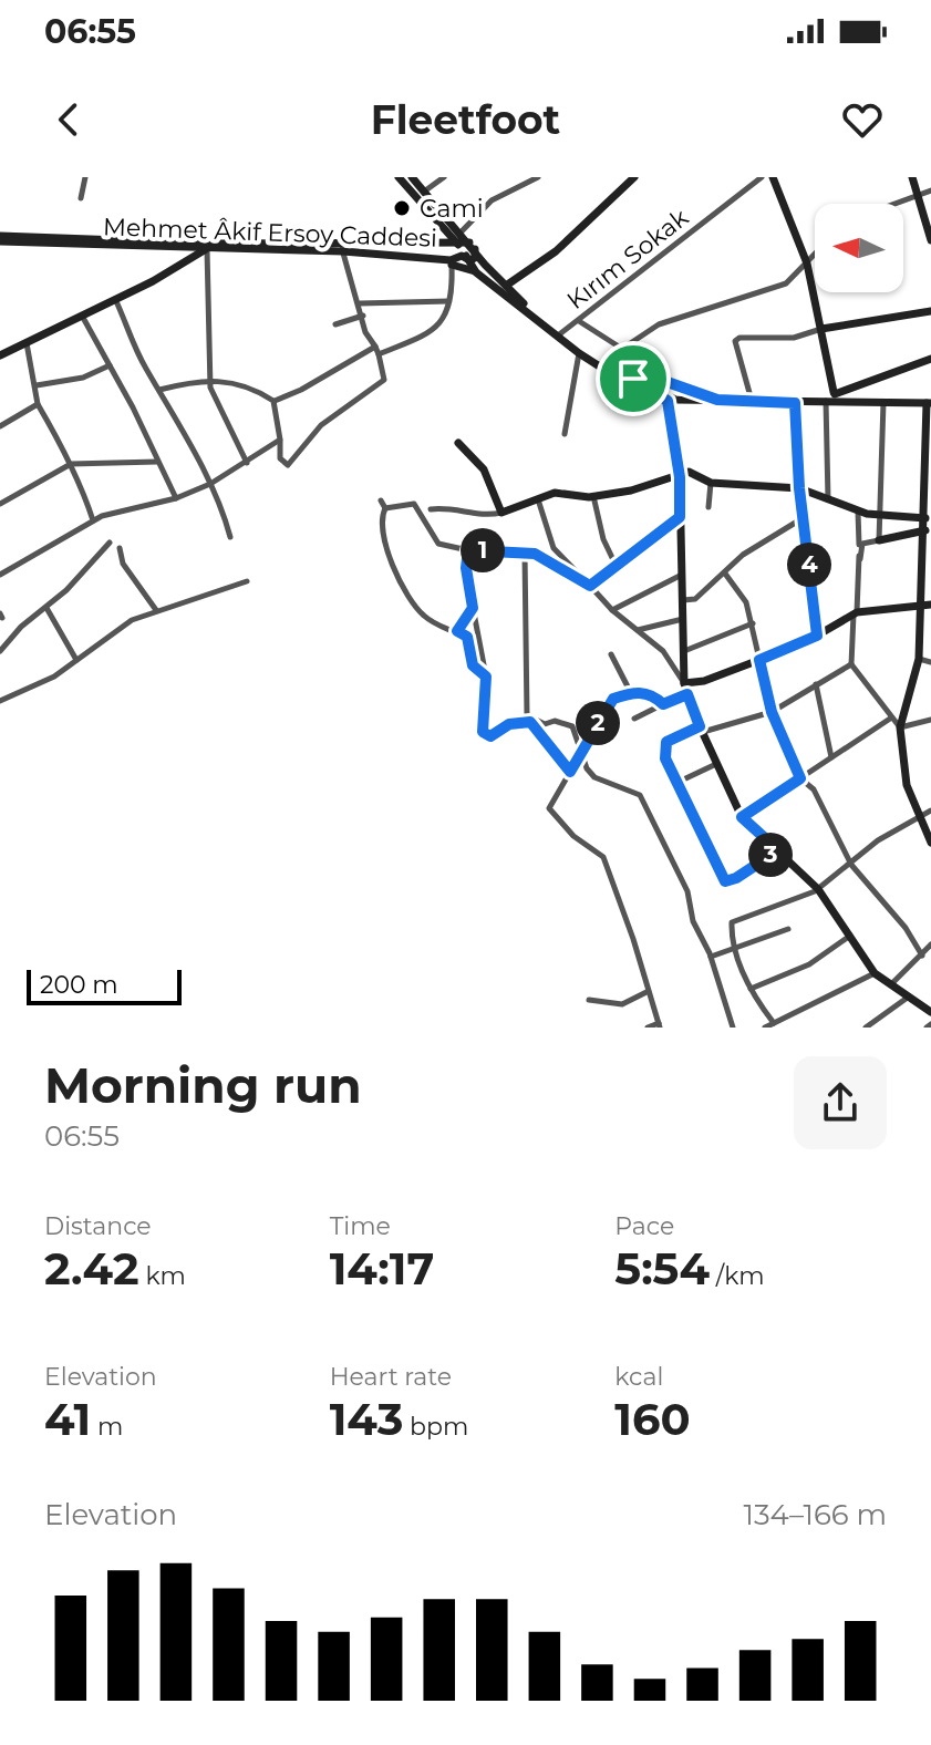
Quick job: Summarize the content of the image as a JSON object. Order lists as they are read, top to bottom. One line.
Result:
{"streets":{"street":["Mehmet Âkif Ersoy Caddesi","Kırım Sokak"]},"places":["Cami"],"scale_bar":"200 m","north":"left","page":{"status":"06:55","header":"Fleetfoot","pins":["1","4","2","3"],"scale":"200 m","heading":["Morning run","06:55"],"stats":[["Distance","2.42 km"],["Time","14:17"],["Pace","5:54 /km"],["Elevation","41 m"],["Heart rate","143 bpm"],["kcal","160"]],"chart":["Elevation","134–166 m"]}}
